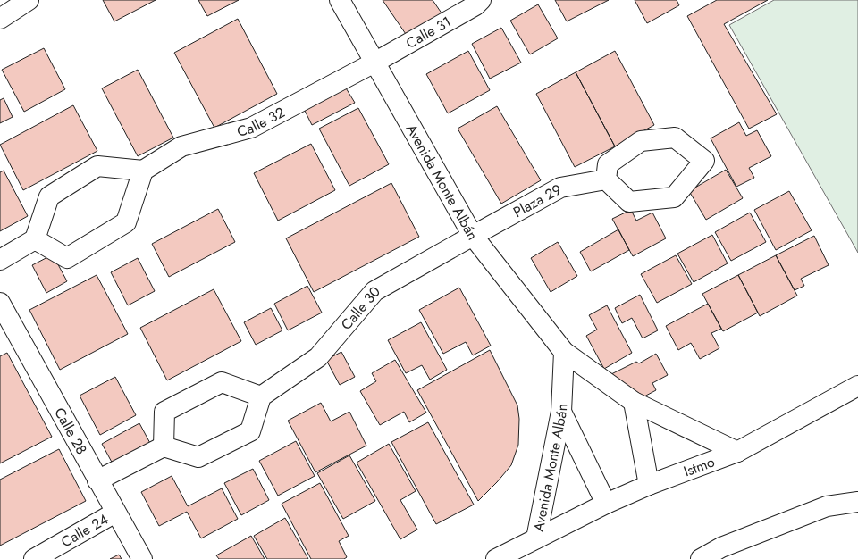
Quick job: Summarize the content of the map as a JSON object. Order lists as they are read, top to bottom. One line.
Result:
{"streets":{"street":["Calle 31","Calle 32","Avenida Monte Albán","Plaza 29","Calle 30","Calle 28","Istmo","Calle 24"]},"crossings":[["Calle 31","Calle 32"],["Calle 31","Avenida Monte Albán"],["Calle 32","Avenida Monte Albán"],["Avenida Monte Albán","Plaza 29"],["Avenida Monte Albán","Calle 30"],["Avenida Monte Albán","Istmo"],["Plaza 29","Calle 30"],["Calle 28","Calle 24"]]}
